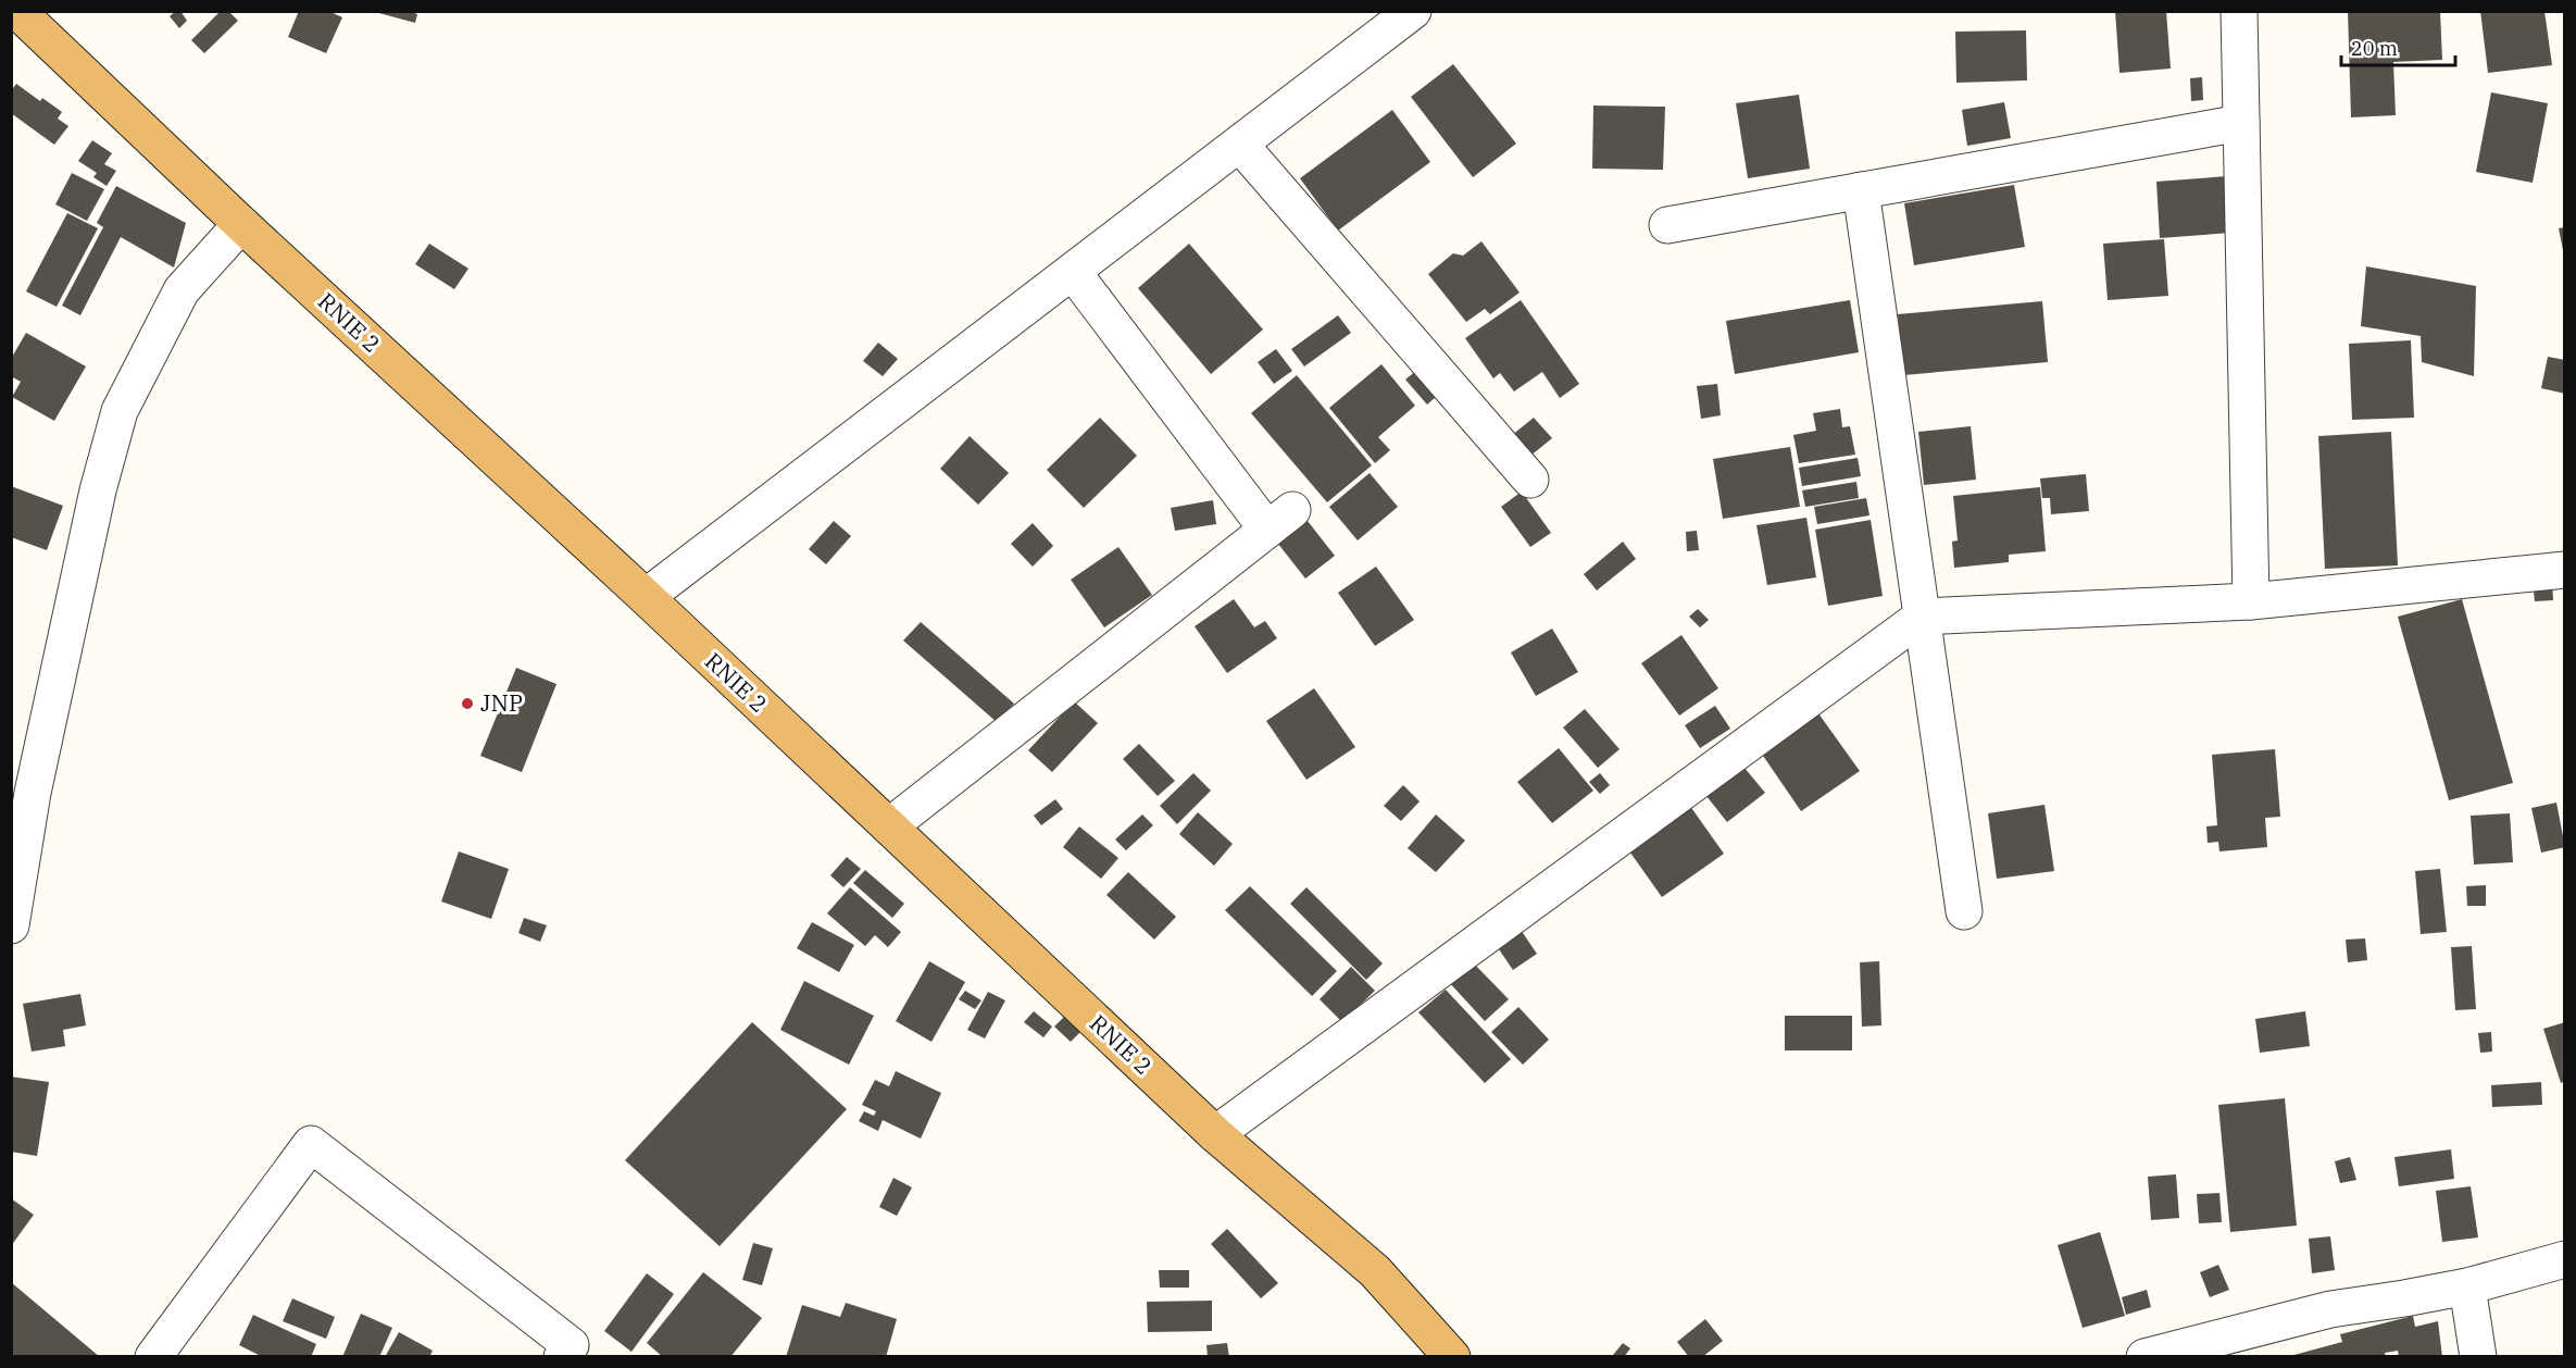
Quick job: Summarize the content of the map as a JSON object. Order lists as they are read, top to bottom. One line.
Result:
{"streets":{"highway":["RNIE 2"]},"places":["JNP"],"scale_bar":"20 m"}
